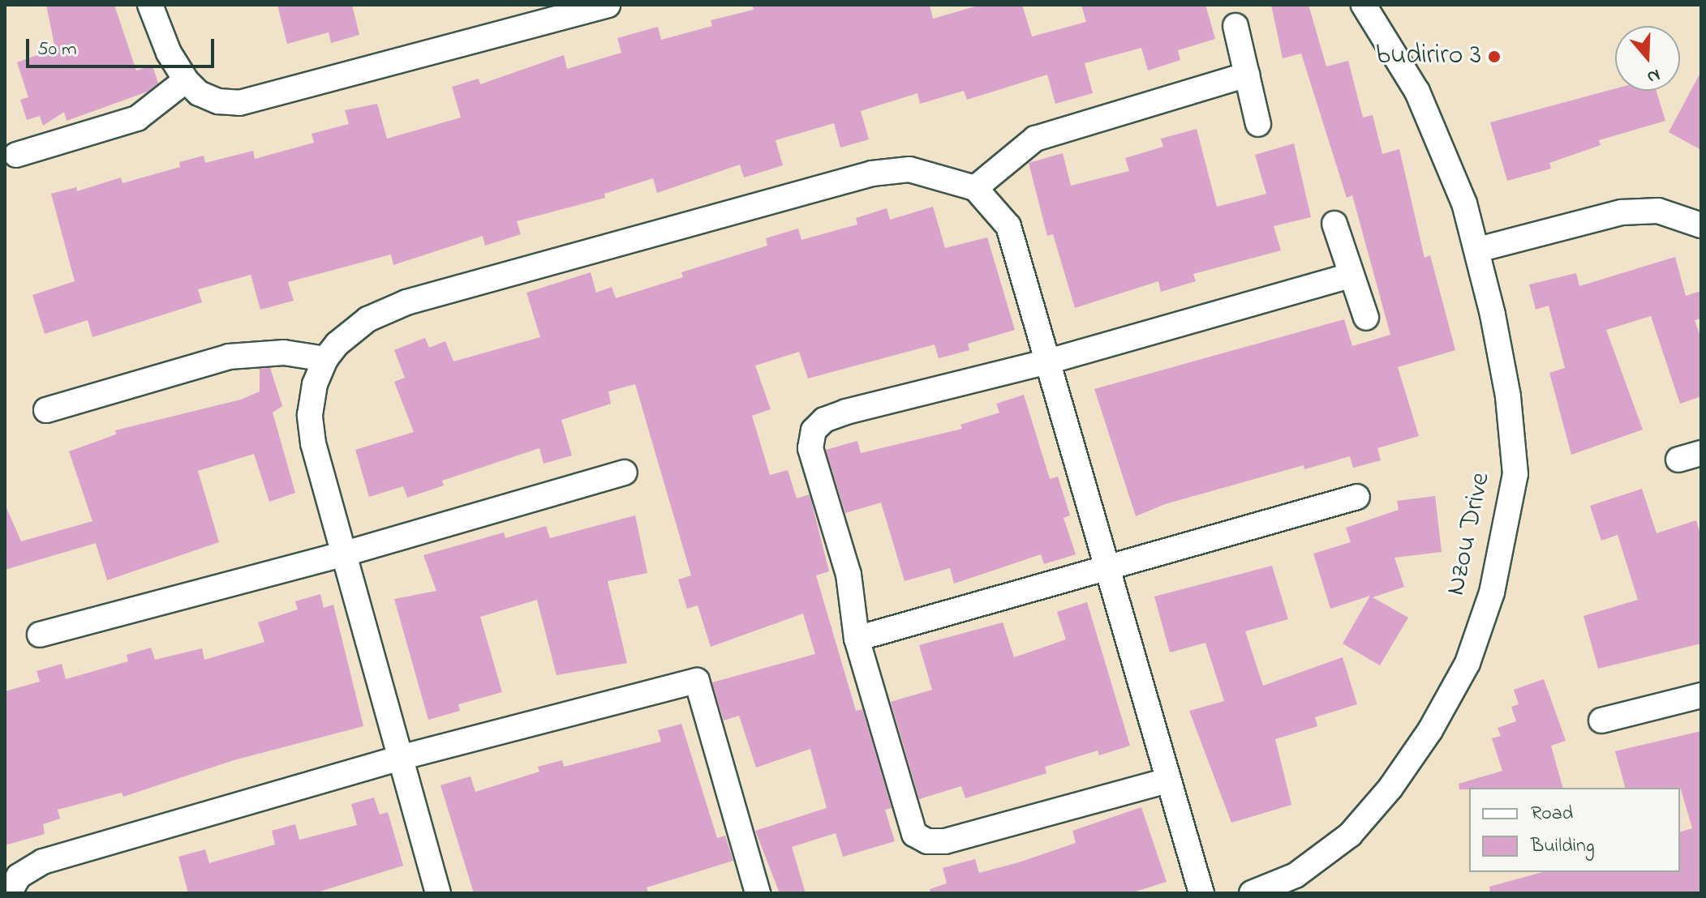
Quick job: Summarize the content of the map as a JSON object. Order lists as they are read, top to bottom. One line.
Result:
{"streets":{"street":["Nzou Drive"]},"places":["budiriro 3"],"legend":["Road","Building"],"scale_bar":"50 m","north":"bottom"}
